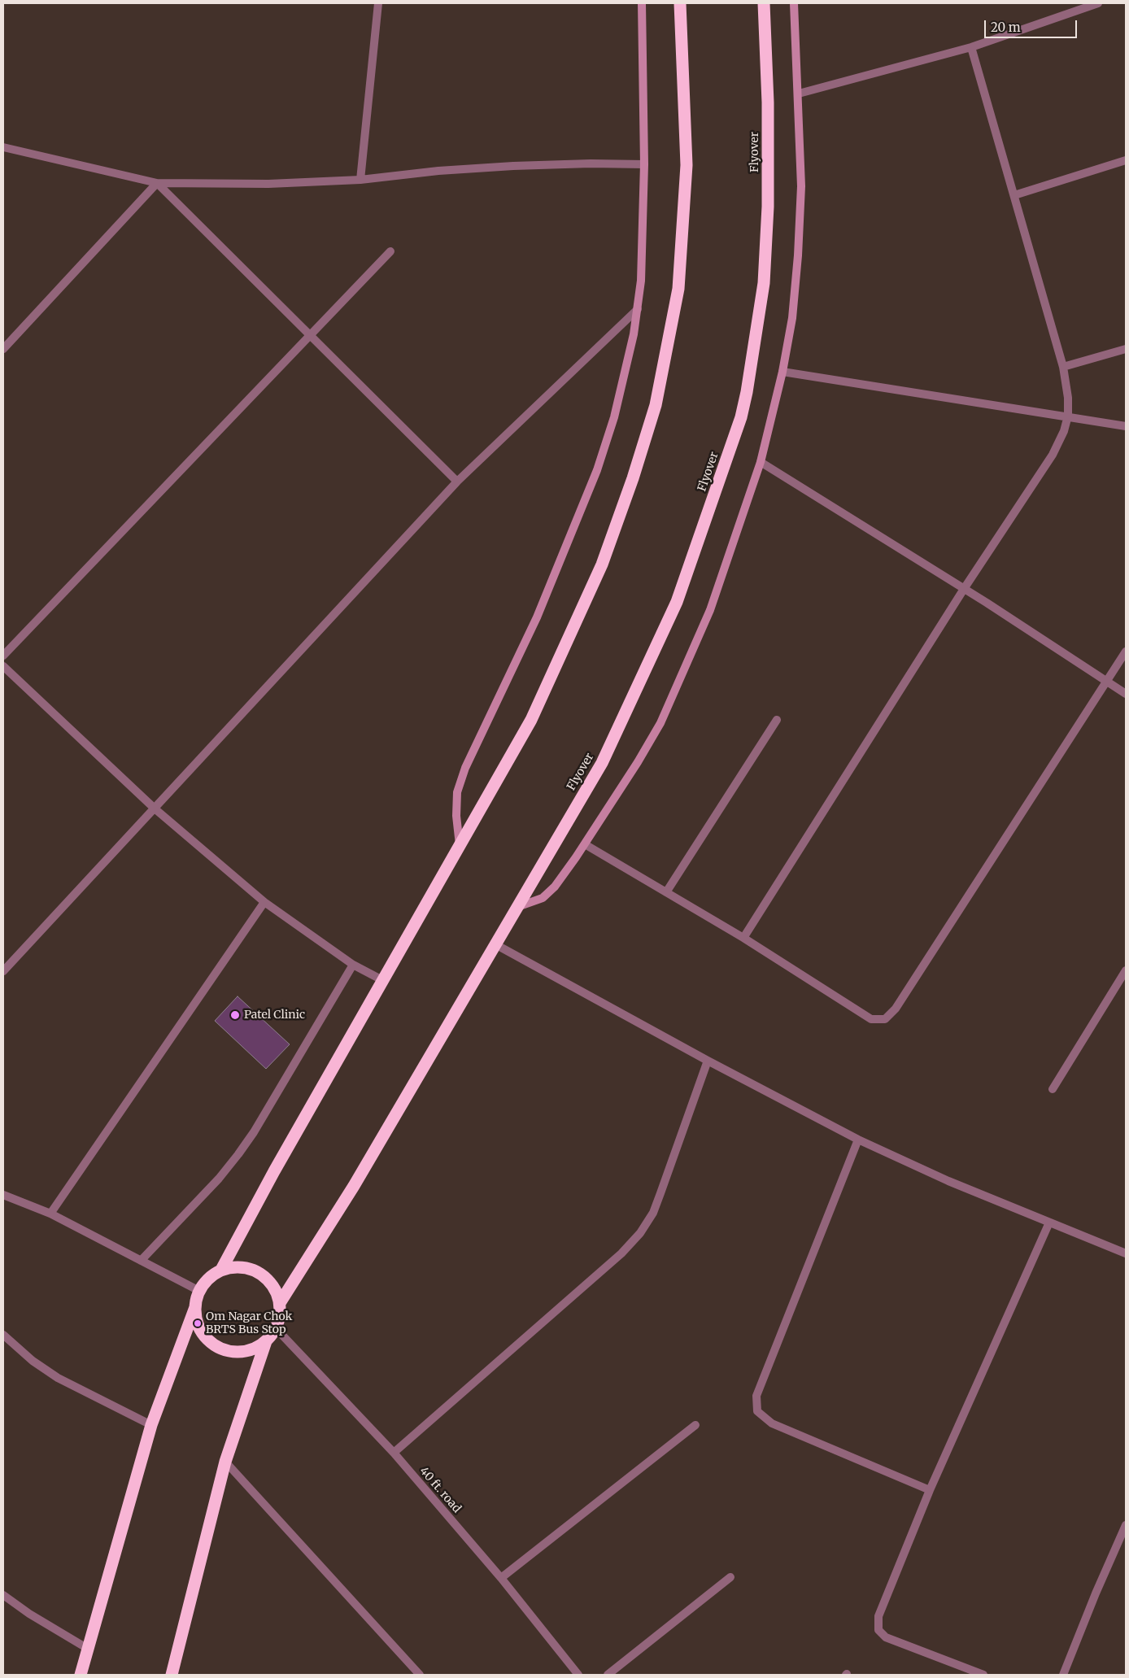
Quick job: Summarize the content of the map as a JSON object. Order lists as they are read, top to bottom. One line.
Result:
{"streets":{"highway":["Flyover"],"street":["40 ft. road"]},"crossings":[["Flyover","40 ft. road"]],"places":["Patel Clinic","Om Nagar Chok BRTS Bus Stop"],"scale_bar":"20 m"}
